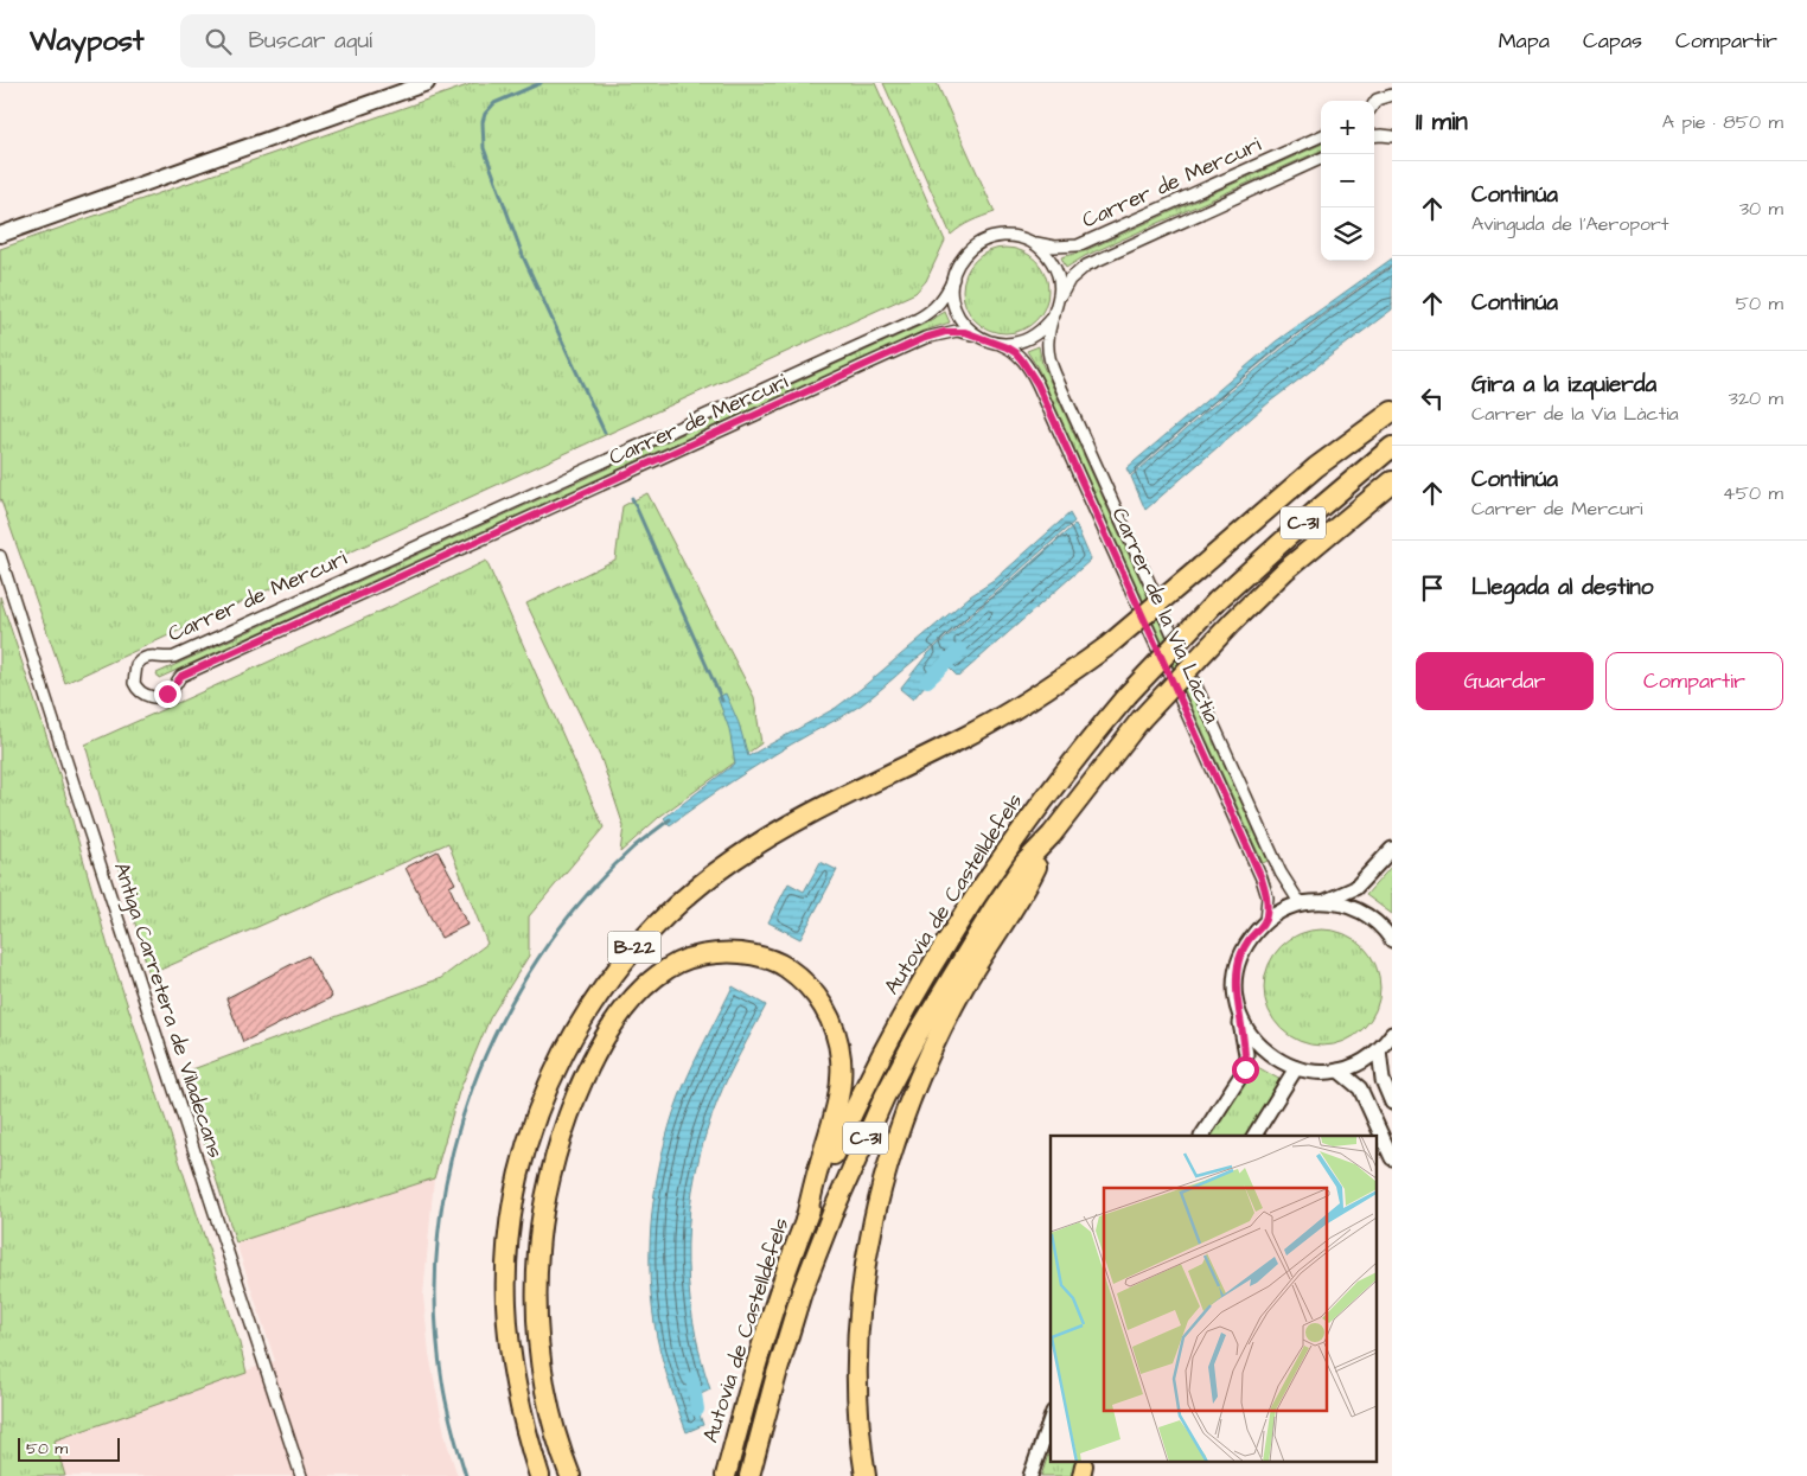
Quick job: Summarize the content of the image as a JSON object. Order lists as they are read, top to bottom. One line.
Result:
{"streets":{"highway":["C-31","Autovia de Castelldefels","B-22"],"street":["Carrer de Mercuri","Carrer de la Via Làctia","Antiga Carretera de Viladecans"]},"crossings":[["Carrer de Mercuri","Carrer de la Via Làctia"]],"scale_bar":"50 m","page":{"header":"Waypost","search":"Buscar aquí","nav":["Mapa","Capas","Compartir"],"heading":["11 min","A pie · 850 m"],"map_buttons":["+","−"],"list":[["Continúa","Avinguda de l'Aeroport","30 m"],["Continúa","50 m"],["Gira a la izquierda","Carrer de la Via Làctia","320 m"],["Continúa","Carrer de Mercuri","450 m"],"Llegada al destino"],"buttons":["Guardar","Compartir"],"scale":"50 m"}}
